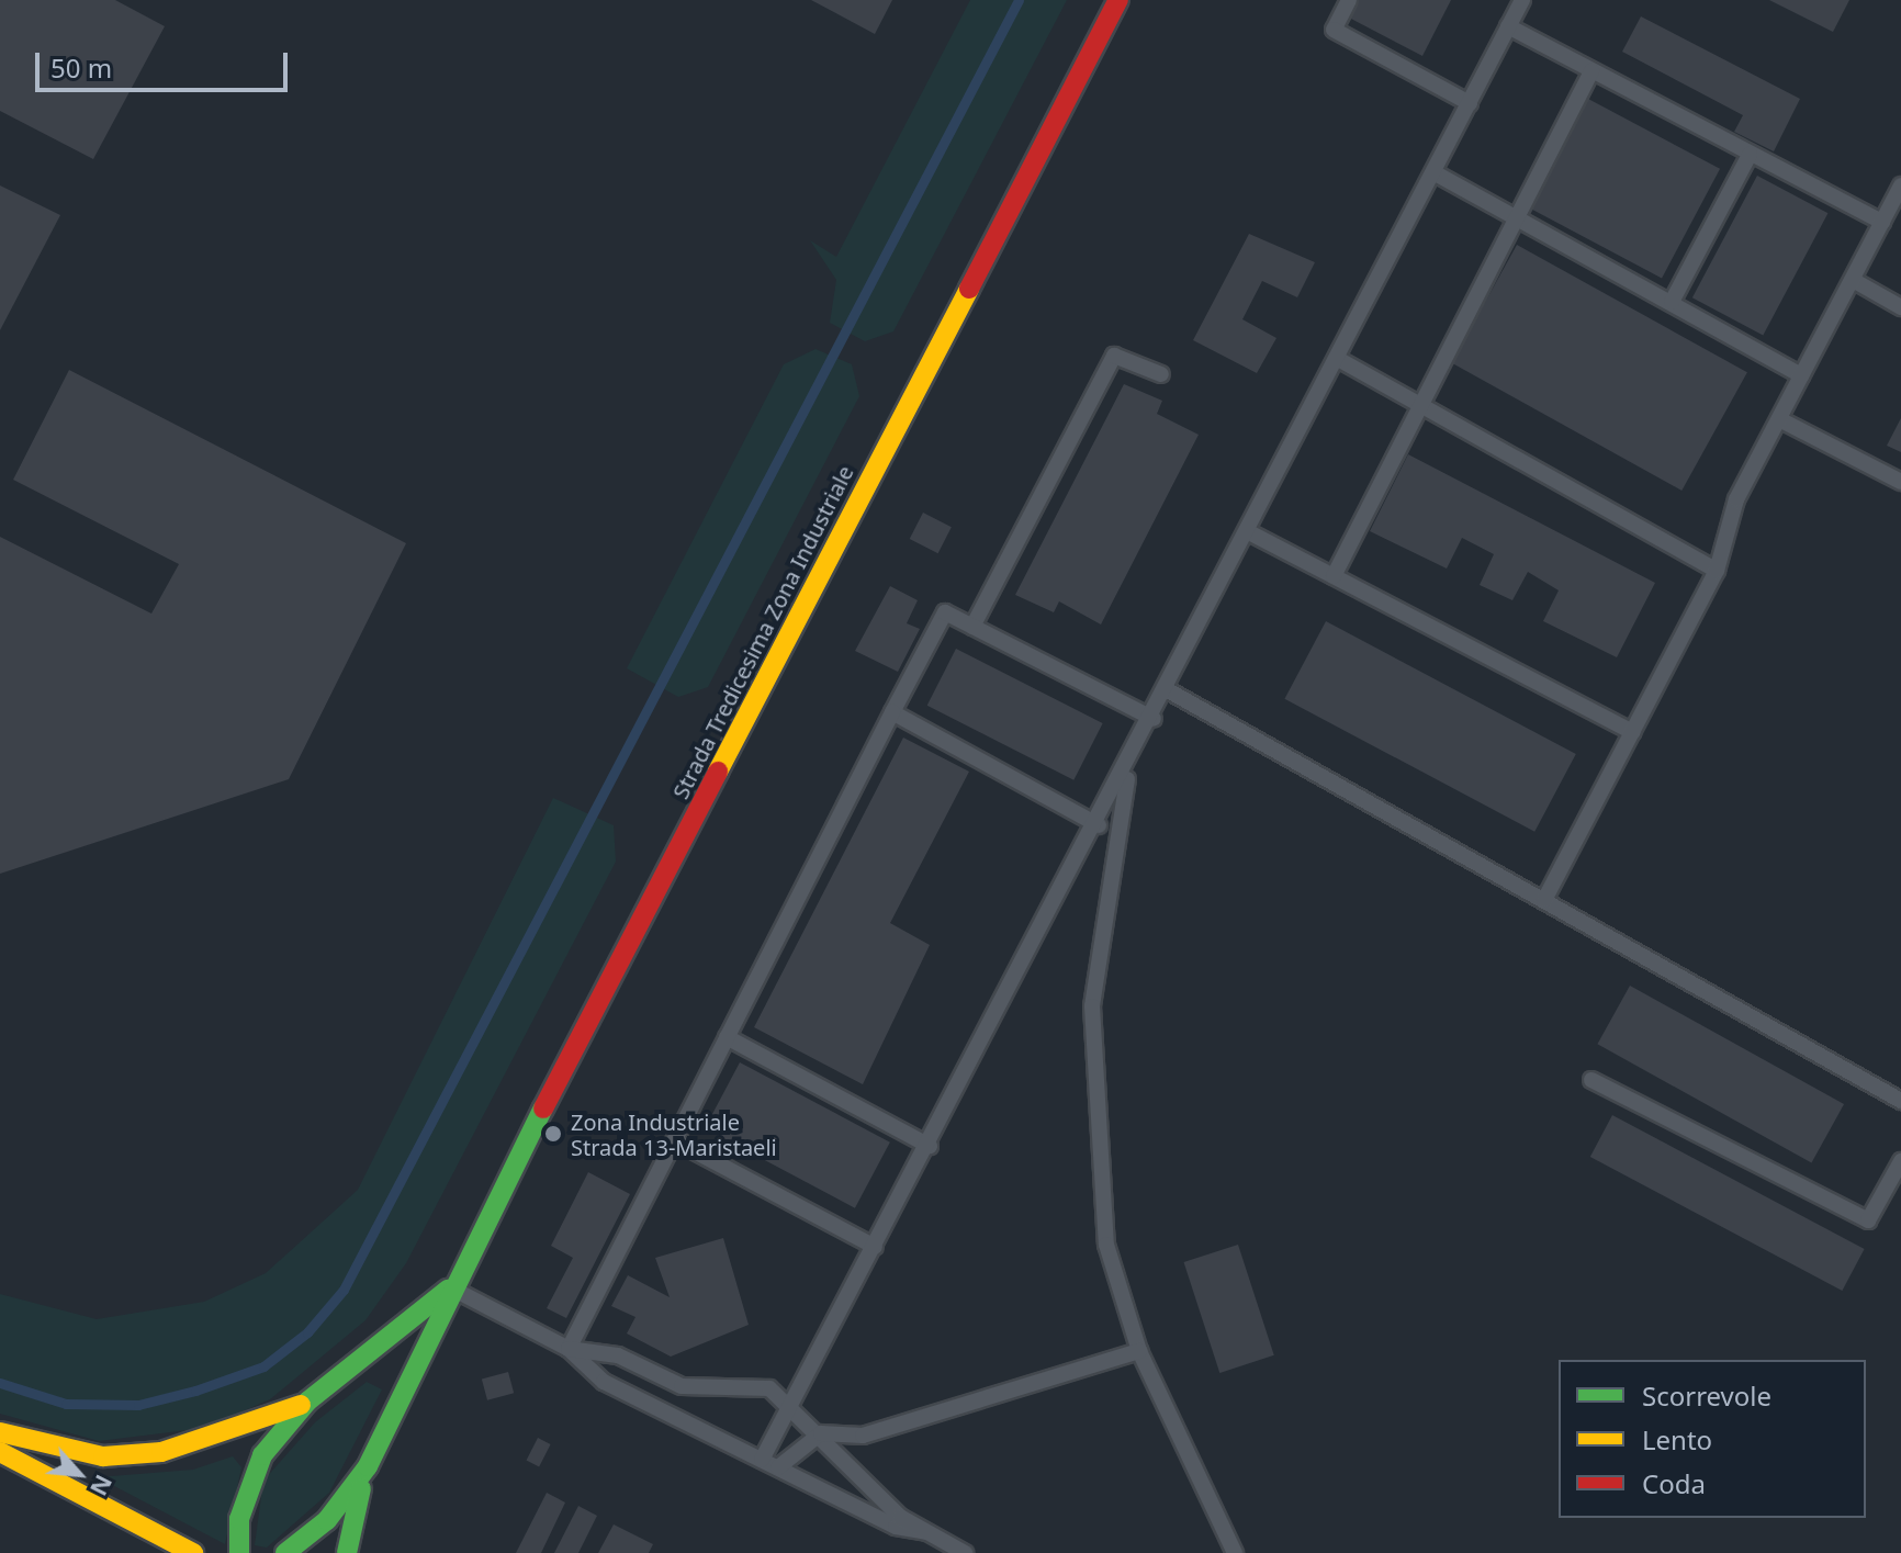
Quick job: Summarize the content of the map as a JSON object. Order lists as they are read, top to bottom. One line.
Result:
{"streets":{"street":["Strada Tredicesima Zona Industriale"]},"places":["Zona Industriale Strada 13-Maristaeli"],"legend":["Scorrevole","Lento","Coda"],"scale_bar":"50 m","north":"bottom right"}
